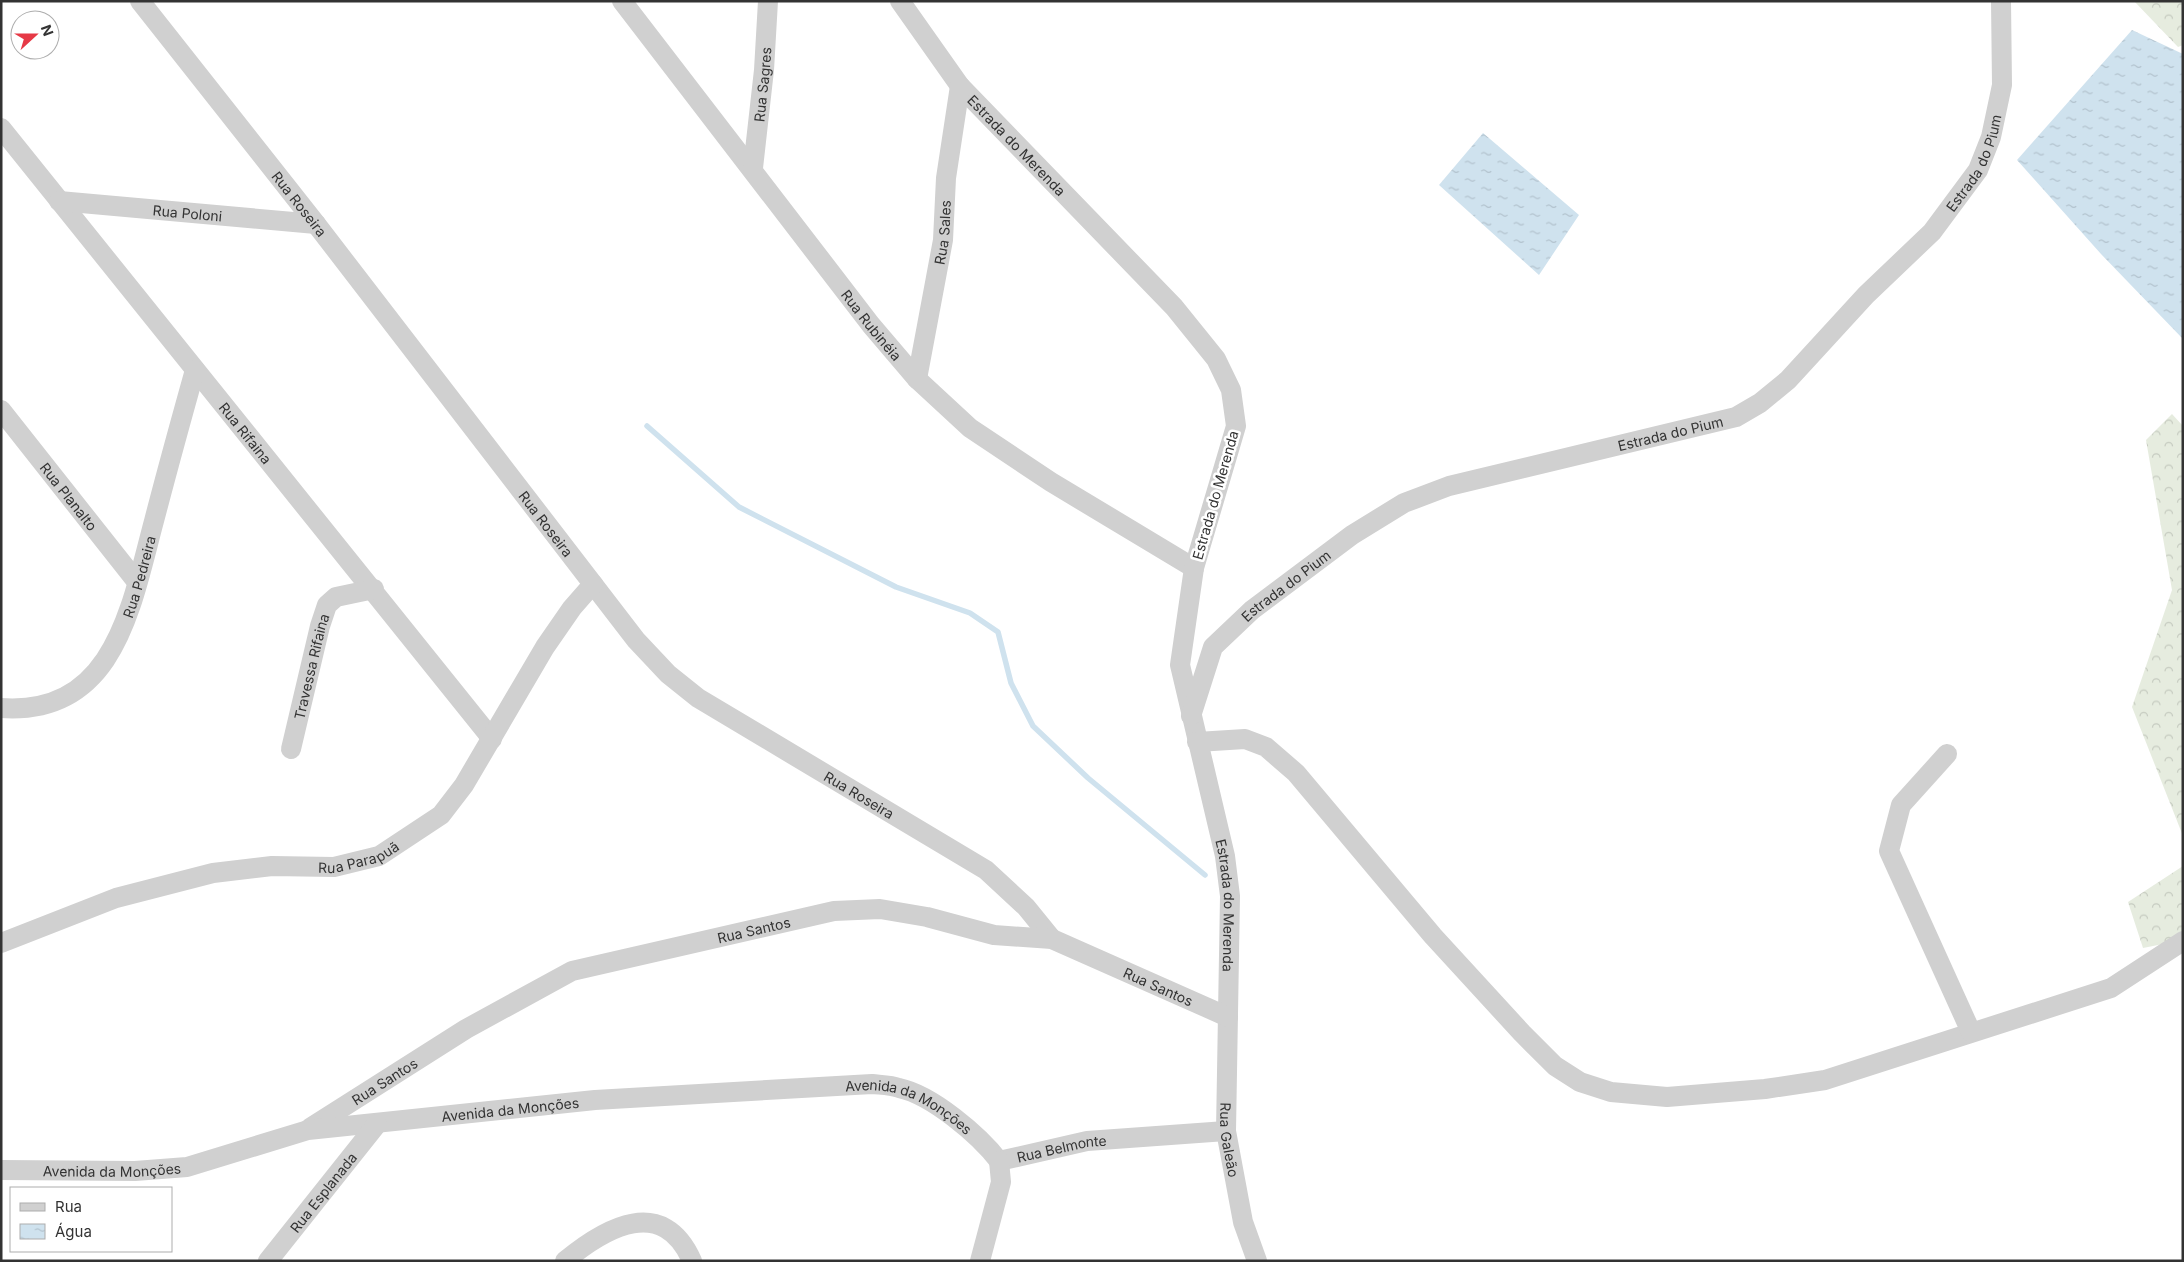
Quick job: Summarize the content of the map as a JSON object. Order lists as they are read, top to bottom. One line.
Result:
{"streets":{"street":["Rua Sagres","Estrada do Merenda","Estrada do Pium","Rua Roseira","Rua Poloni","Rua Sales","Rua Rubinéia","Rua Rifaina","Rua Planalto","Rua Pedreira","Travessa Rifaina","Rua Parapuã","Rua Santos","Avenida da Monções","Rua Galeão","Rua Belmonte","Rua Esplanada"]},"crossings":[["Rua Sagres","Rua Rubinéia"],["Estrada do Merenda","Estrada do Pium"],["Estrada do Merenda","Rua Sales"],["Estrada do Merenda","Rua Rubinéia"],["Estrada do Merenda","Rua Santos"],["Estrada do Merenda","Rua Galeão"],["Rua Roseira","Rua Poloni"],["Rua Roseira","Rua Parapuã"],["Rua Roseira","Rua Santos"],["Rua Poloni","Rua Rifaina"],["Rua Sales","Rua Rubinéia"],["Rua Rifaina","Rua Pedreira"],["Rua Rifaina","Travessa Rifaina"],["Rua Rifaina","Rua Parapuã"],["Rua Planalto","Rua Pedreira"],["Rua Santos","Avenida da Monções"],["Rua Santos","Rua Galeão"],["Avenida da Monções","Rua Belmonte"],["Avenida da Monções","Rua Esplanada"],["Rua Galeão","Rua Belmonte"]],"legend":["Rua","Água"],"north":"right"}
